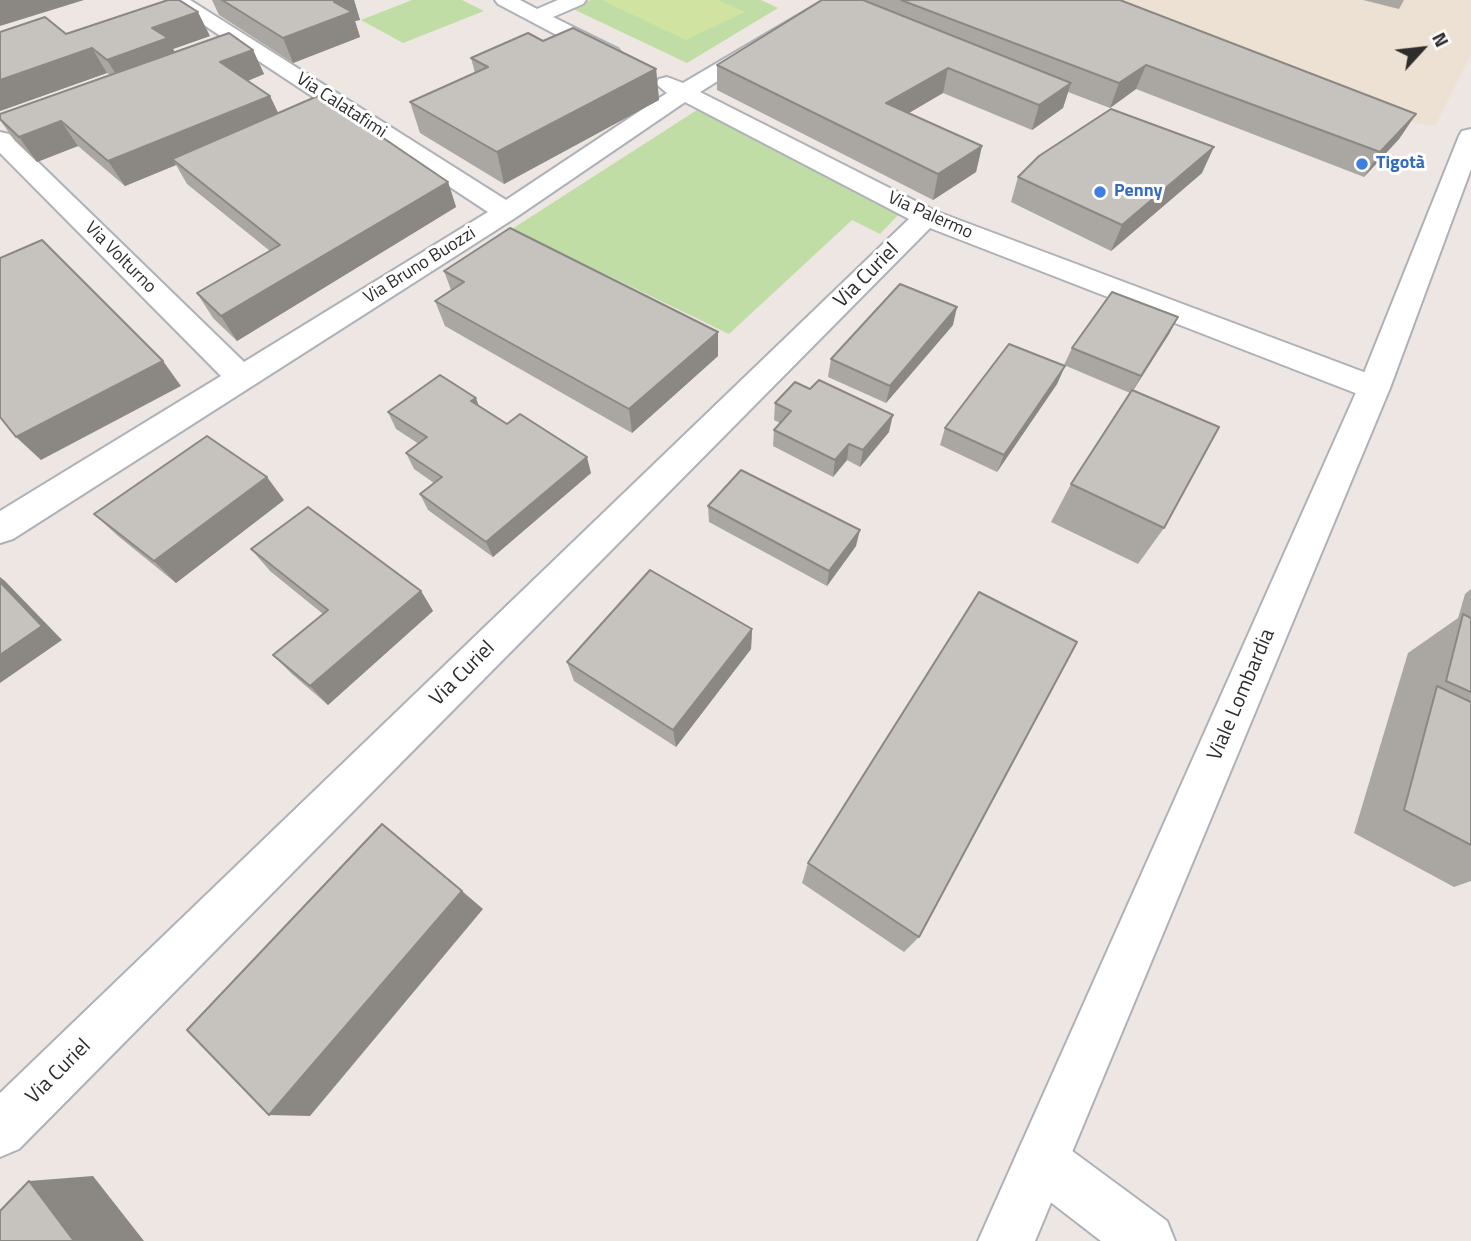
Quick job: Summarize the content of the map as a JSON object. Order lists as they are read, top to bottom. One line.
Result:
{"streets":{"street":["Via Calatafimi","Via Palermo","Via Volturno","Via Bruno Buozzi","Via Curiel","Viale Lombardia"]},"crossings":[["Via Calatafimi","Via Bruno Buozzi"],["Via Palermo","Via Bruno Buozzi"],["Via Palermo","Via Curiel"],["Via Palermo","Viale Lombardia"],["Via Volturno","Via Bruno Buozzi"]],"places":["Tigotà","Penny"],"north":"top right"}
